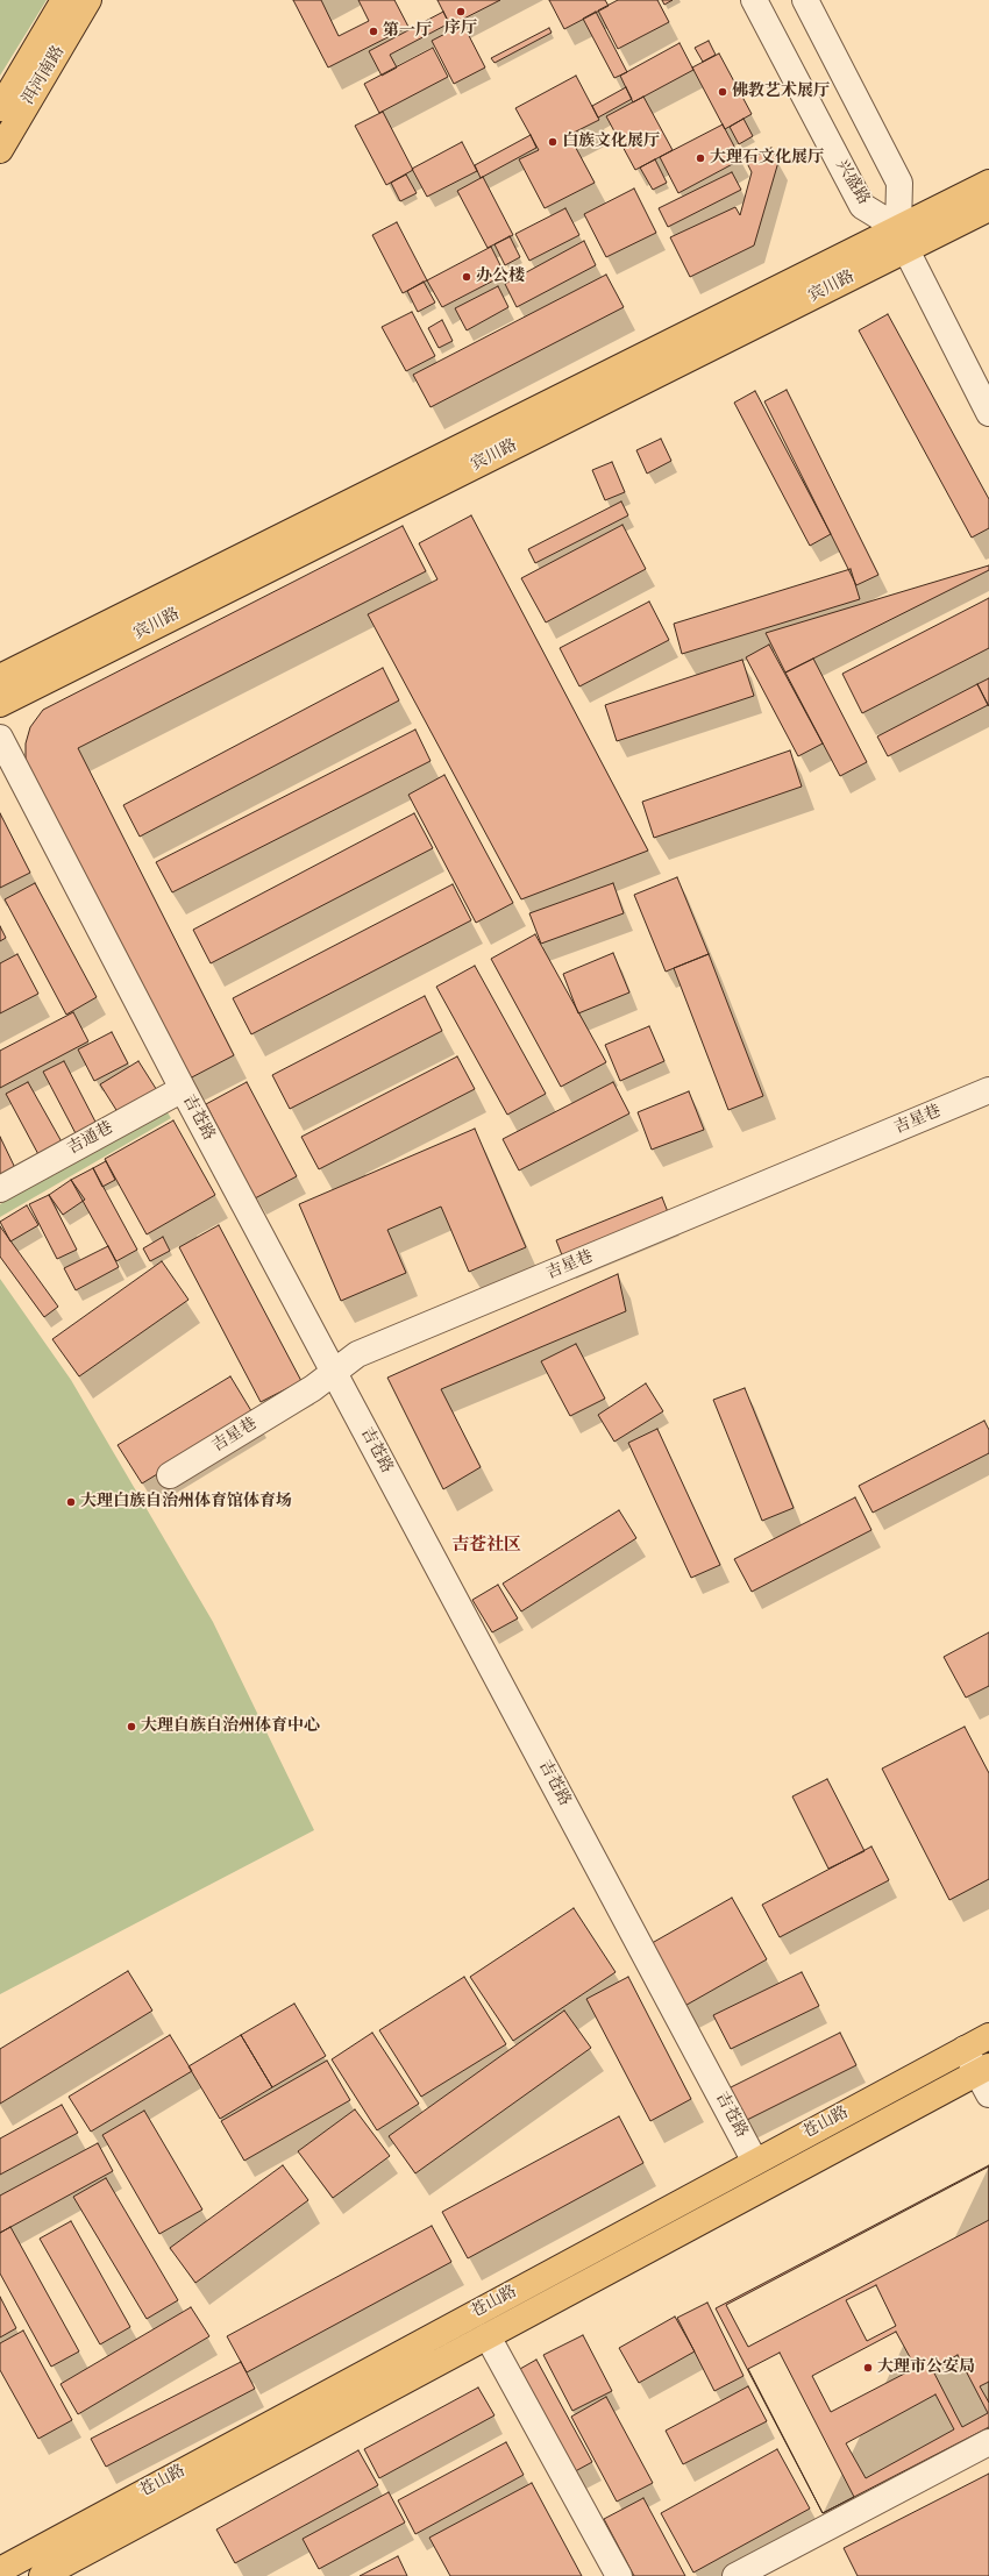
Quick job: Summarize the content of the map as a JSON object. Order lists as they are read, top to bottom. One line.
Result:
{"streets":{"main road":["洱河南路","宾川路","苍山路"],"street":["兴盛路","吉苍路","吉星巷","吉通巷"]},"crossings":[["兴盛路","宾川路"],["吉苍路","吉星巷"],["吉苍路","吉通巷"],["吉苍路","苍山路"]],"districts":["吉苍社区"],"places":["序厅","第一厅","佛教艺术展厅","白族文化展厅","大理石文化展厅","办公楼","大理白族自治州体育馆体育场","大理自族自治州体育中心","大理市公安局"]}
